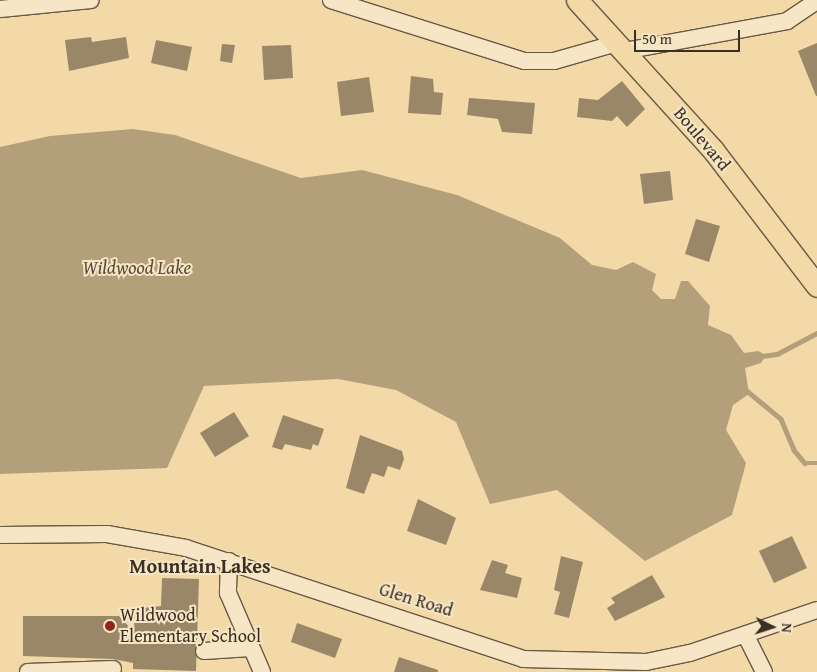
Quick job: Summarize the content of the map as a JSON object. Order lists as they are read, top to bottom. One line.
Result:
{"streets":{"main road":["Boulevard"],"street":["Glen Road"]},"districts":["Mountain Lakes"],"water":["Wildwood Lake"],"places":["Wildwood Elementary School"],"scale_bar":"50 m","north":"right"}
